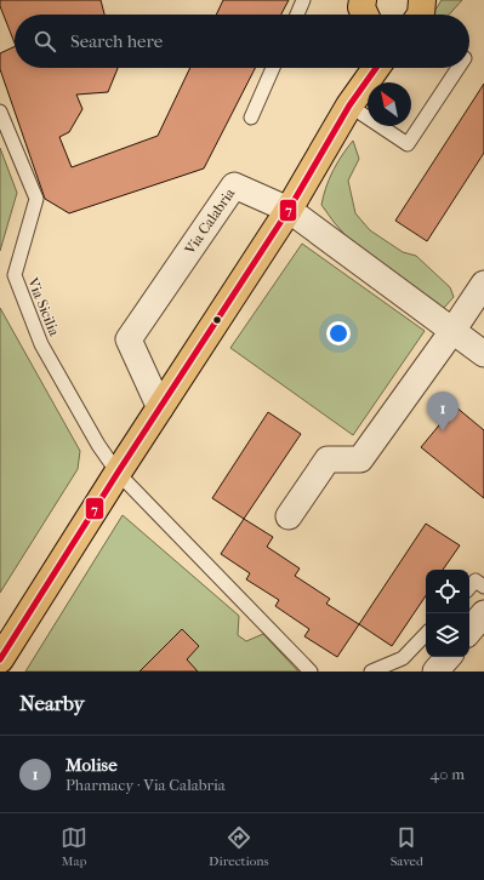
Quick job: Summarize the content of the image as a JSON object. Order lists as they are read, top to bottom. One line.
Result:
{"streets":{"street":["Via Calabria"],"lane":["Via Sicilia"]},"lines":["transit line 7"],"north":"top left","page":{"search":"Search here","pins":"1","heading":"Nearby","list":[{"mark":"1","name":"Molise","note":"Pharmacy · Via Calabria","value":"40 m"}],"nav":["Map","Directions","Saved"]}}
